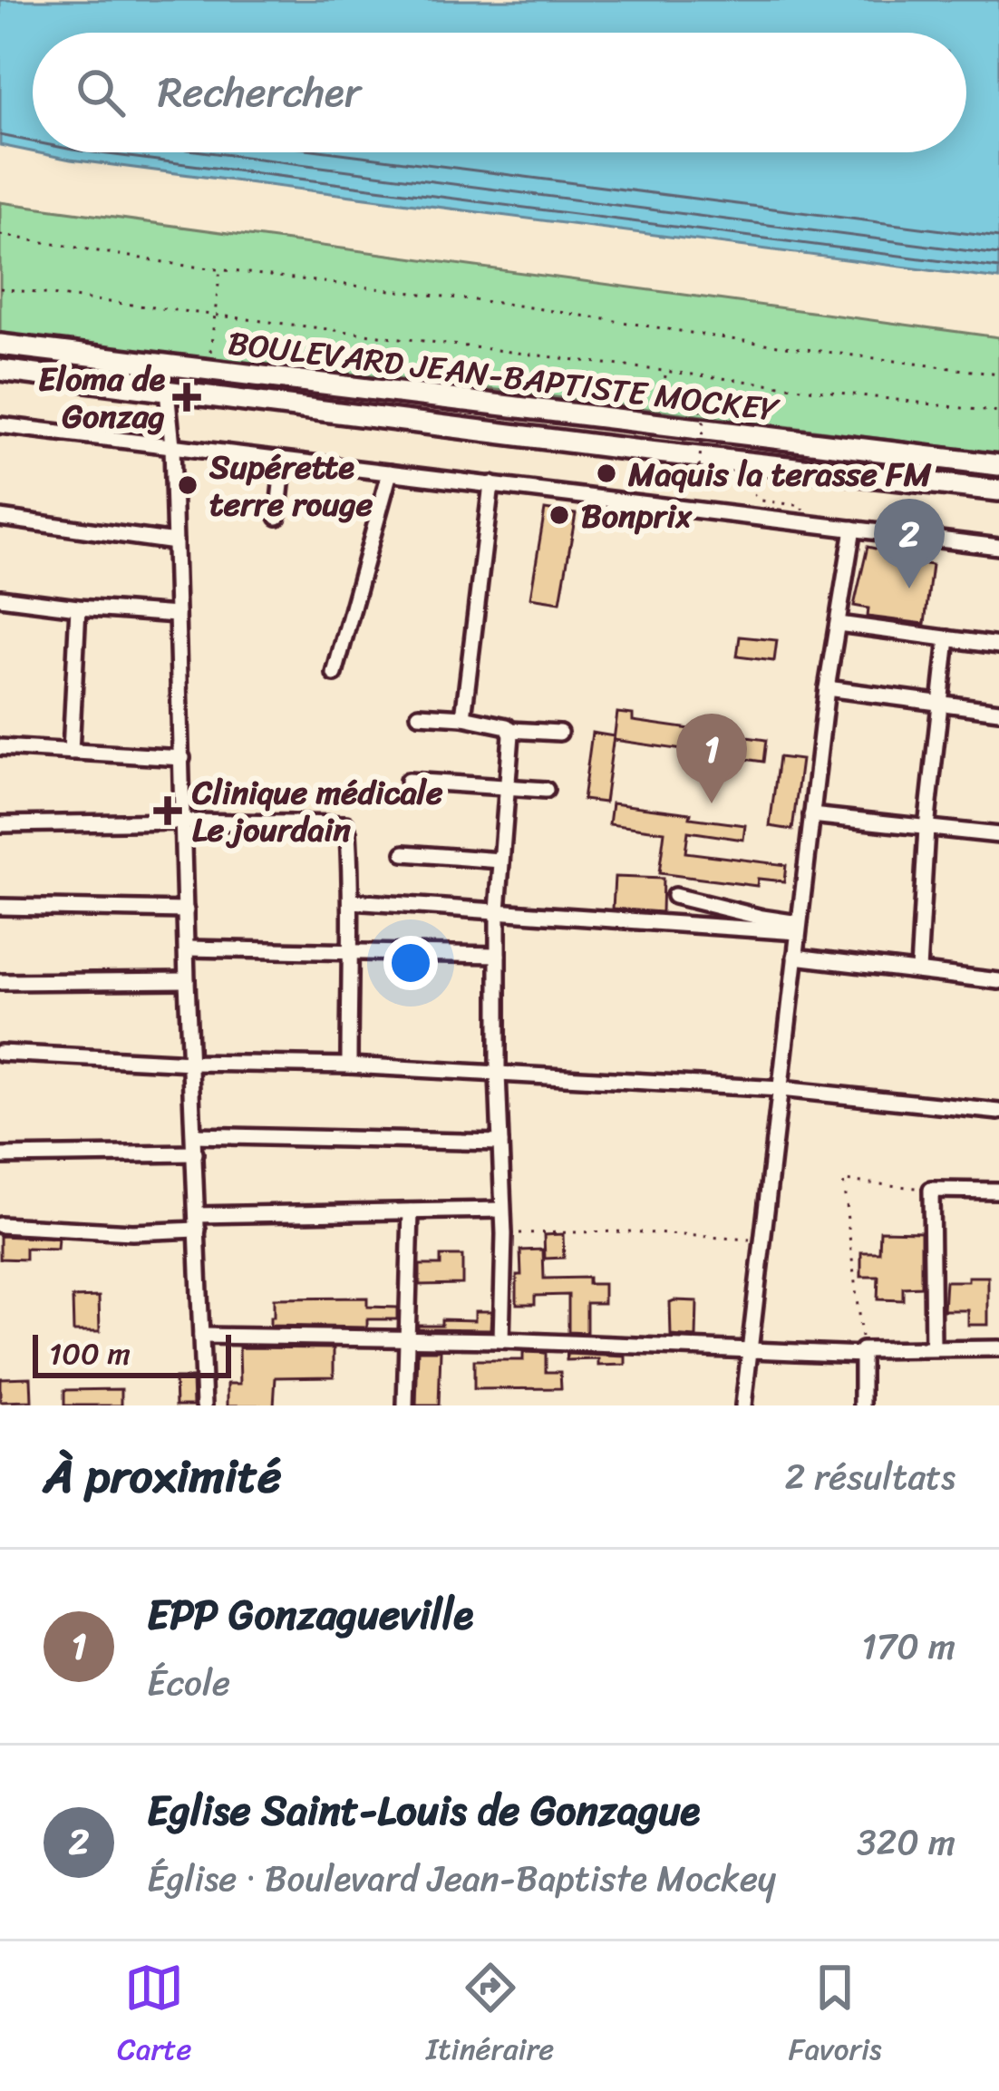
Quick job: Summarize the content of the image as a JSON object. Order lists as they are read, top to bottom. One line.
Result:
{"streets":{"highway":["BOULEVARD JEAN-BAPTISTE MOCKEY"]},"places":{"health":["Eloma de Gonzag","Clinique médicale Le jourdain"],"other":["Maquis la terasse FM","Supérette terre rouge","Bonprix"]},"scale_bar":"100 m","page":{"search":"Rechercher","pins":["2","1"],"scale":"100 m","heading":["À proximité","2 résultats"],"list":[{"mark":"1","name":"EPP Gonzagueville","note":"École","value":"170 m"},{"mark":"2","name":"Eglise Saint-Louis de Gonzague","note":"Église · Boulevard Jean-Baptiste Mockey","value":"320 m"}],"nav":["Carte","Itinéraire","Favoris"]}}
